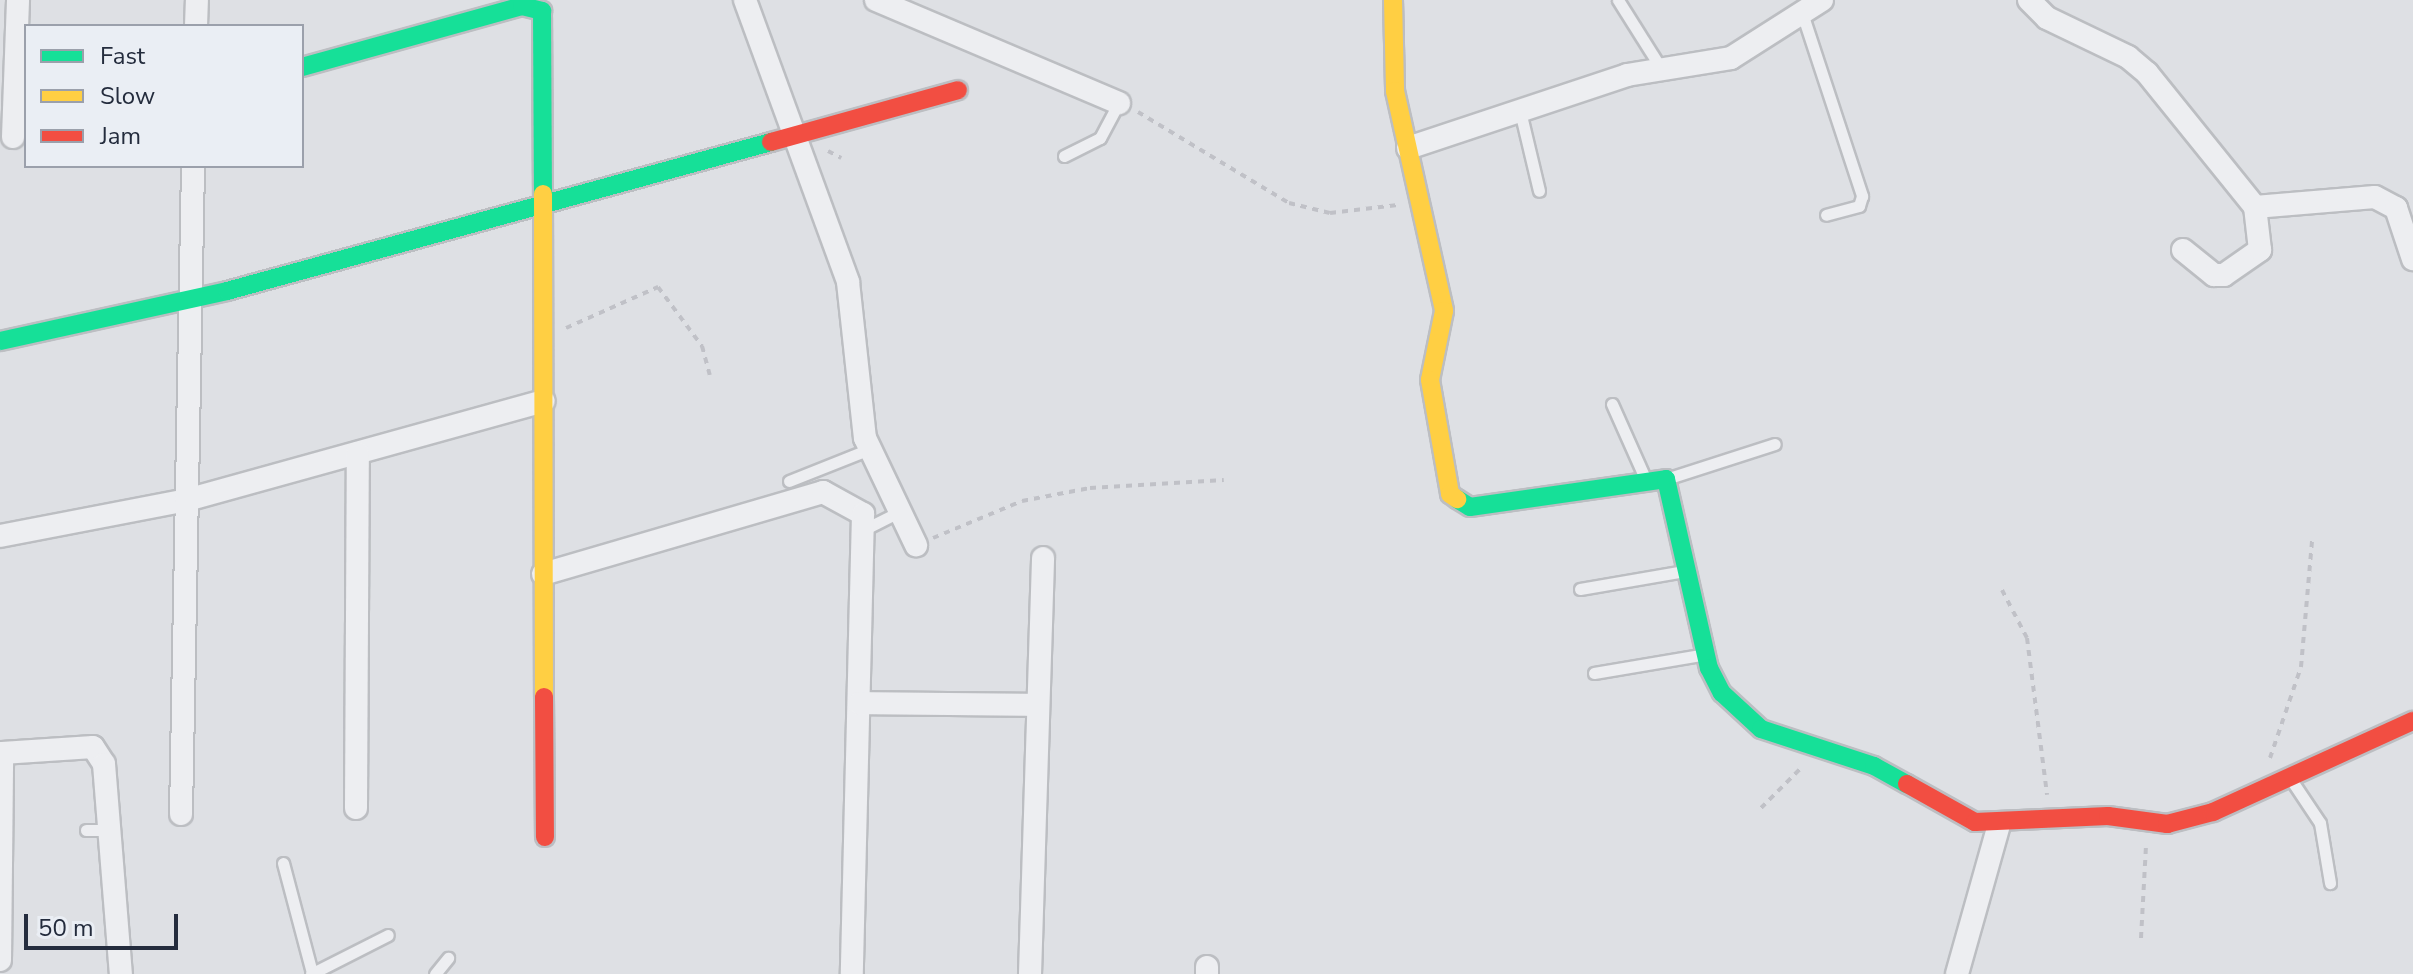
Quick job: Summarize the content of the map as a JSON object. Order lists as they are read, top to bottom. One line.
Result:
{"legend":["Fast","Slow","Jam"],"scale_bar":"50 m"}
